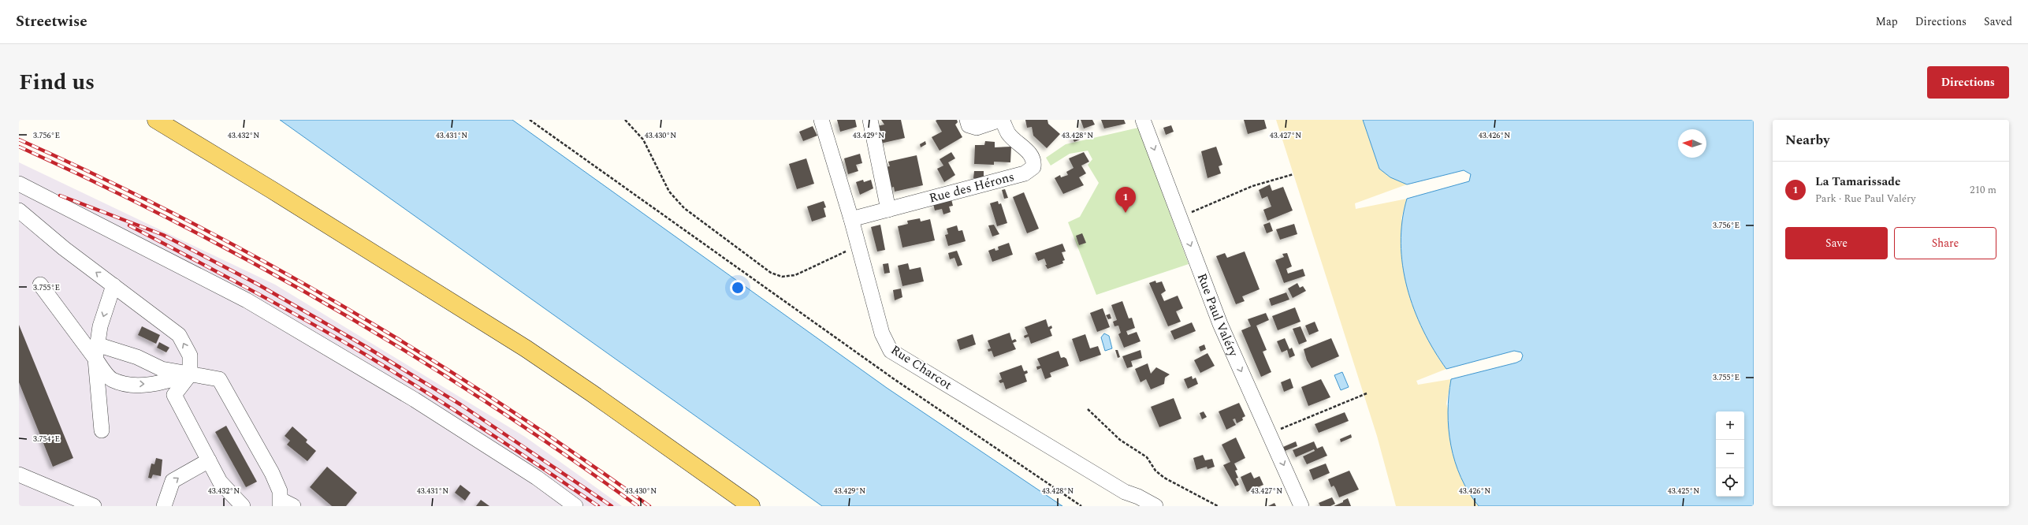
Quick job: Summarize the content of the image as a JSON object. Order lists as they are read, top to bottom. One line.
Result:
{"streets":{"street":["Rue des Hérons","Rue Paul Valéry","Rue Charcot"]},"crossings":[["Rue des Hérons","Rue Charcot"]],"one_way":["Rue Paul Valéry"],"north":"left","page":{"header":"Streetwise","nav":["Map","Directions","Saved"],"title":"Find us","buttons":["Directions",["Save","Share"]],"heading":"Nearby","list":[{"mark":"1","name":"La Tamarissade","note":"Park · Rue Paul Valéry","value":"210 m"}],"pins":"1","map_buttons":["+","−"]},"coordinates":["3.756°E","43.432°N","43.431°N","43.430°N","43.429°N","43.428°N","43.427°N","43.426°N","3.755°E","3.754°E","43.425°N"]}
